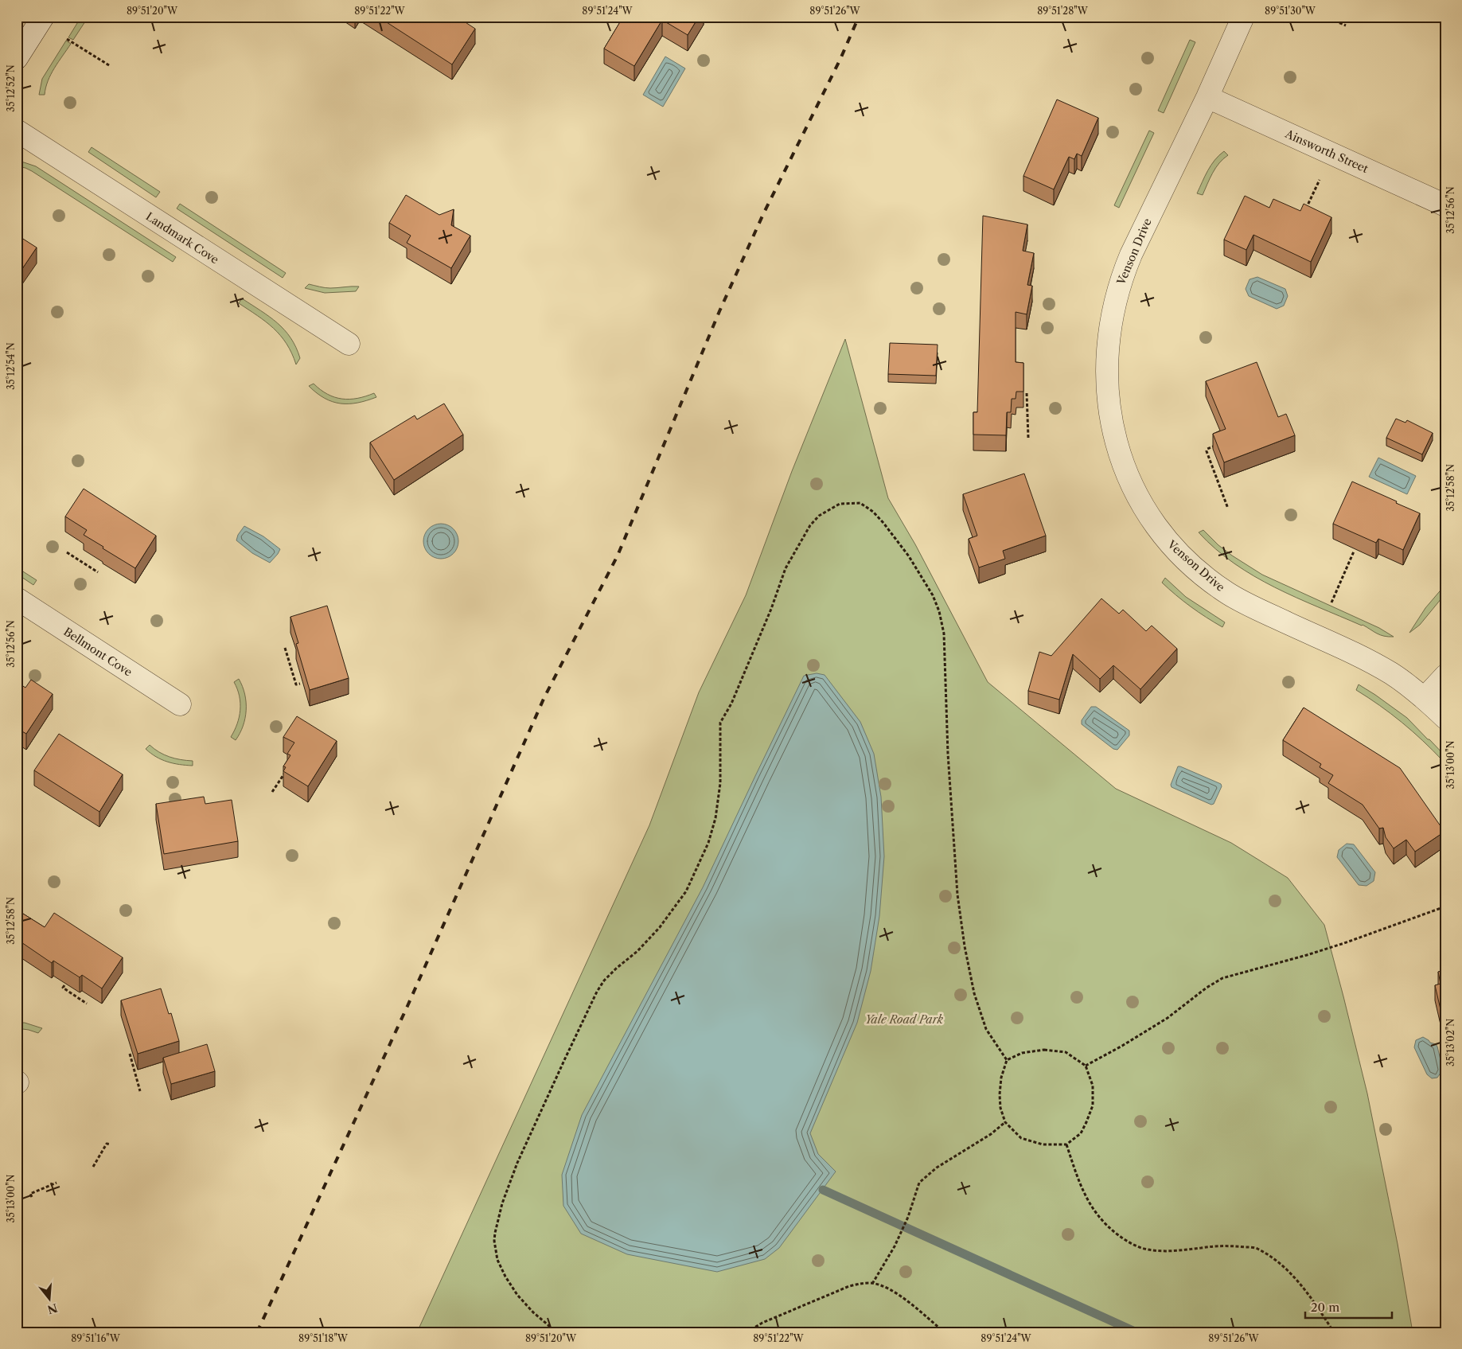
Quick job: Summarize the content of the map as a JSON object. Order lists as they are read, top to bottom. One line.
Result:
{"streets":{"street":["Ainsworth Street","Landmark Cove","Venson Drive","Bellmont Cove"]},"crossings":[["Ainsworth Street","Venson Drive"]],"parks":["Yale Road Park"],"scale_bar":"20 m","north":"bottom","coordinates":["89°51'20\"W","89°51'22\"W","89°51'24\"W","89°51'26\"W","89°51'28\"W","89°51'30\"W","35°12'52\"N","35°12'56\"N","35°12'54\"N","35°12'58\"N","35°13'00\"N","35°13'02\"N","89°51'16\"W","89°51'18\"W"]}
